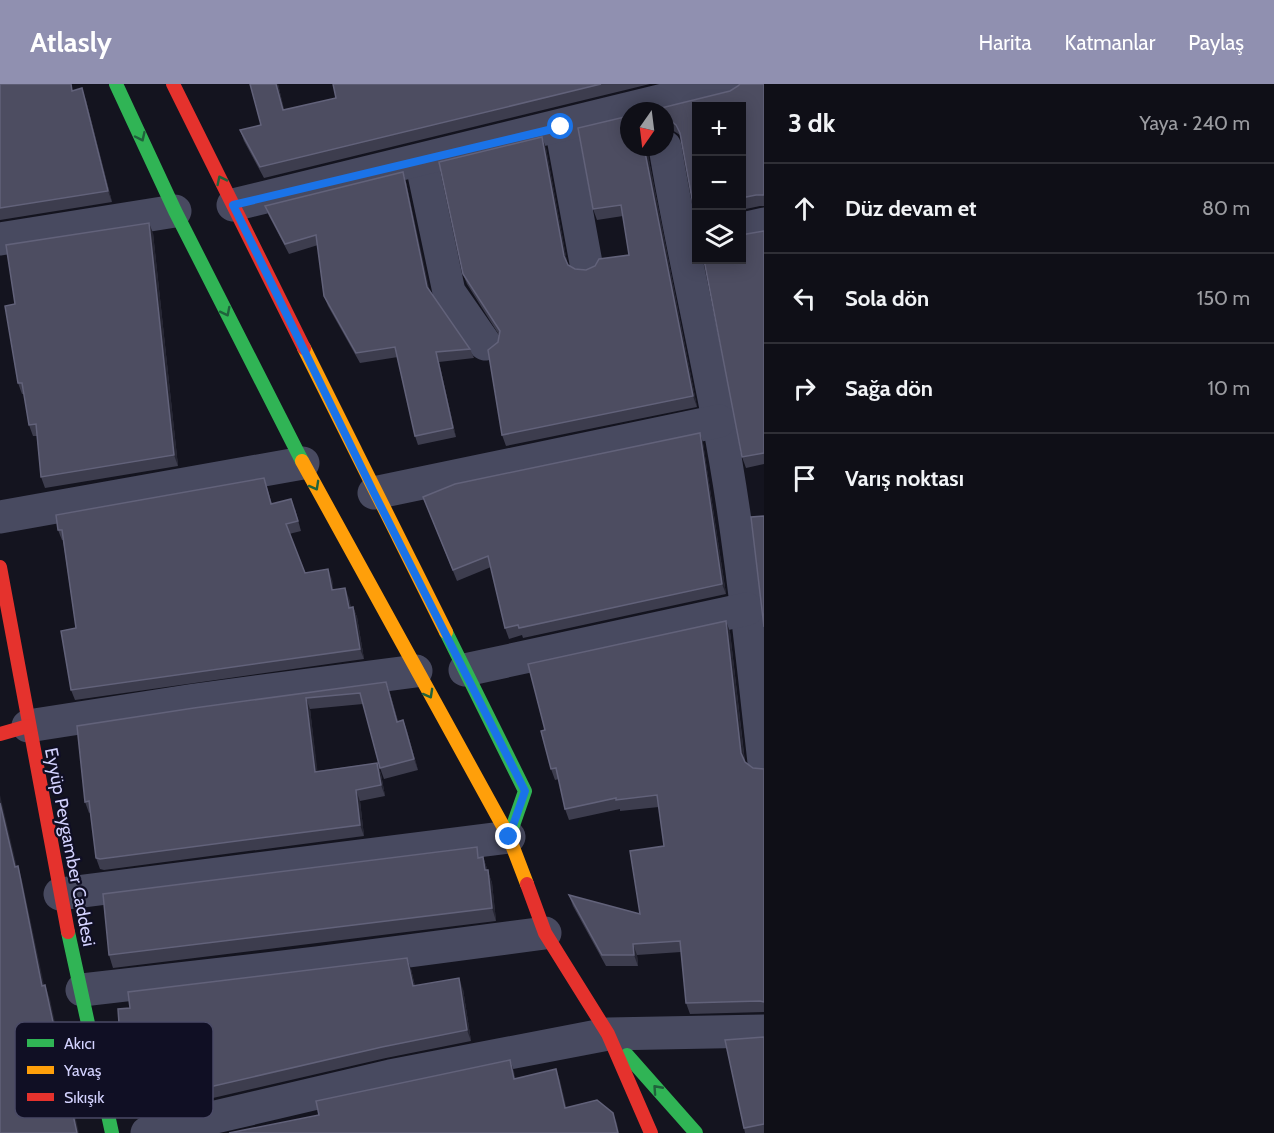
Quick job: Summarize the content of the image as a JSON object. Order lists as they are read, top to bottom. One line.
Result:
{"streets":{"street":["Eyyüp Peygamber Caddesi"]},"legend":["Akıcı","Yavaş","Sıkışık"],"north":"bottom","page":{"header":"Atlasly","nav":["Harita","Katmanlar","Paylaş"],"heading":["3 dk","Yaya · 240 m"],"map_buttons":["+","−"],"list":[["Düz devam et","80 m"],["Sola dön","150 m"],["Sağa dön","10 m"],"Varış noktası"]}}
